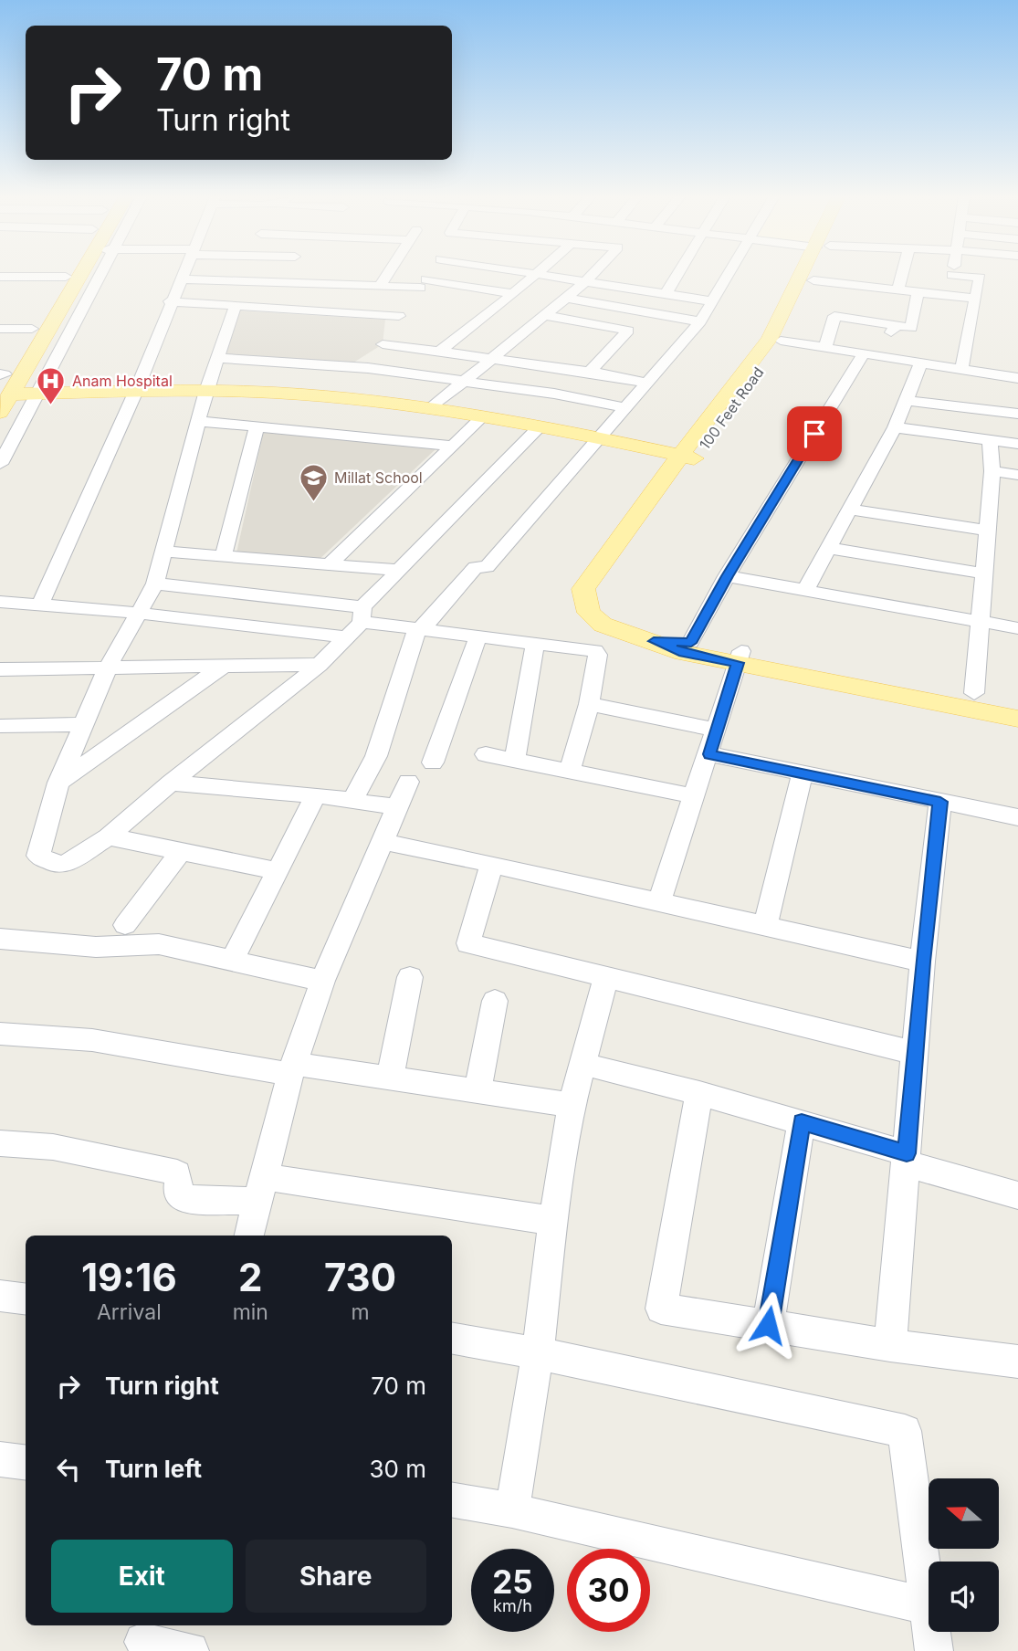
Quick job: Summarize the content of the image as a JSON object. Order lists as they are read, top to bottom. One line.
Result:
{"streets":{"main road":["100 Feet Road"]},"places":{"hospital":["Anam Hospital"],"school or university":["Millat School"]},"north":"left","page":{"turn":["70 m","Turn right"],"eta":["19:16","Arrival","2","min","730","m"],"list":[{"name":"Turn right","value":"70 m"},{"name":"Turn left","value":"30 m"}],"buttons":["Exit","Share"],"speed":"25 km/h","limit":"30"}}
